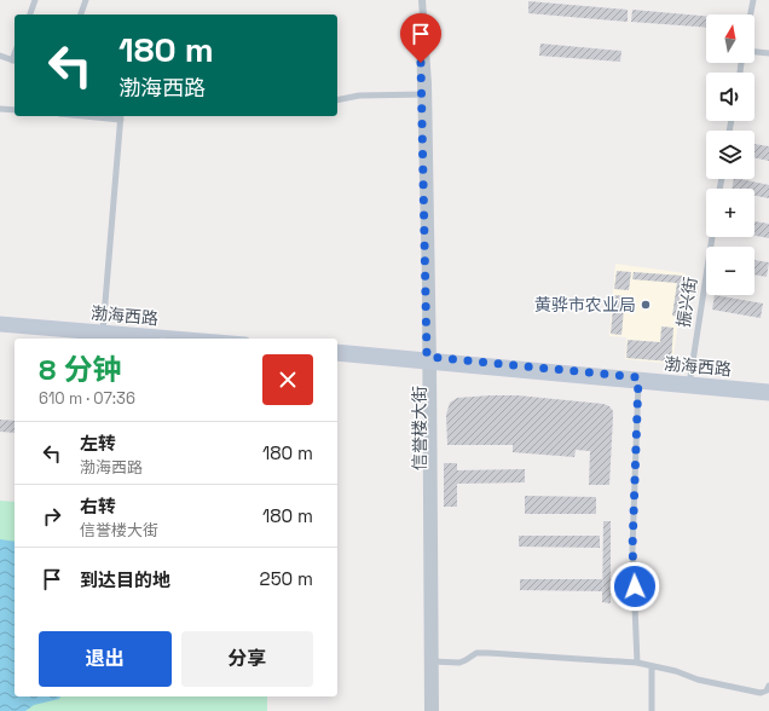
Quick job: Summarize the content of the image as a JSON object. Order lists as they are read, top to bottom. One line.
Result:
{"streets":{"main road":["渤海西路"],"street":["振兴街","信誉楼大街"]},"crossings":[["振兴街","渤海西路"],["渤海西路","信誉楼大街"]],"places":["黄骅市农业局"],"north":"top","page":{"map_buttons":["+","−"],"turn":["180 m","渤海西路"],"heading":["8 分钟","610 m · 07:36"],"list":[{"name":"左转","note":"渤海西路","value":"180 m"},{"name":"右转","note":"信誉楼大街","value":"180 m"},{"name":"到达目的地","value":"250 m"}],"buttons":["退出","分享"]}}
